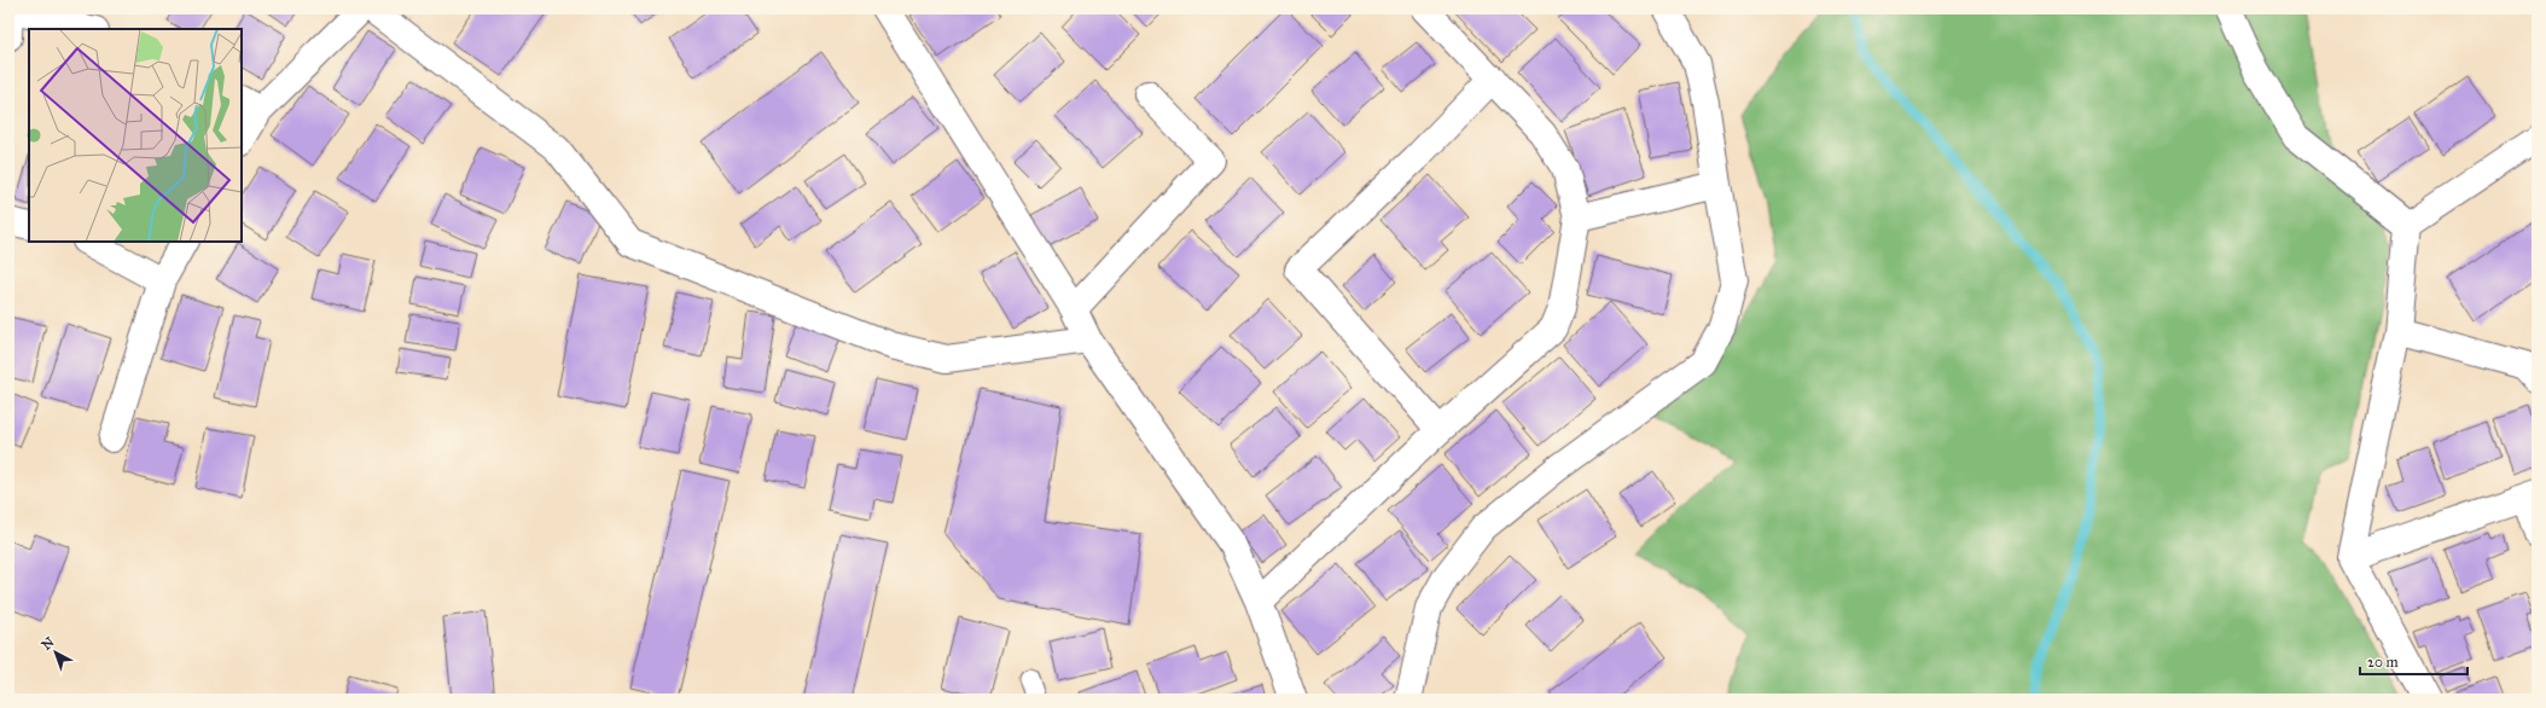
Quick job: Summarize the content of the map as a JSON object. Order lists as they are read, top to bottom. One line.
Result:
{"scale_bar":"20 m","north":"top left"}
